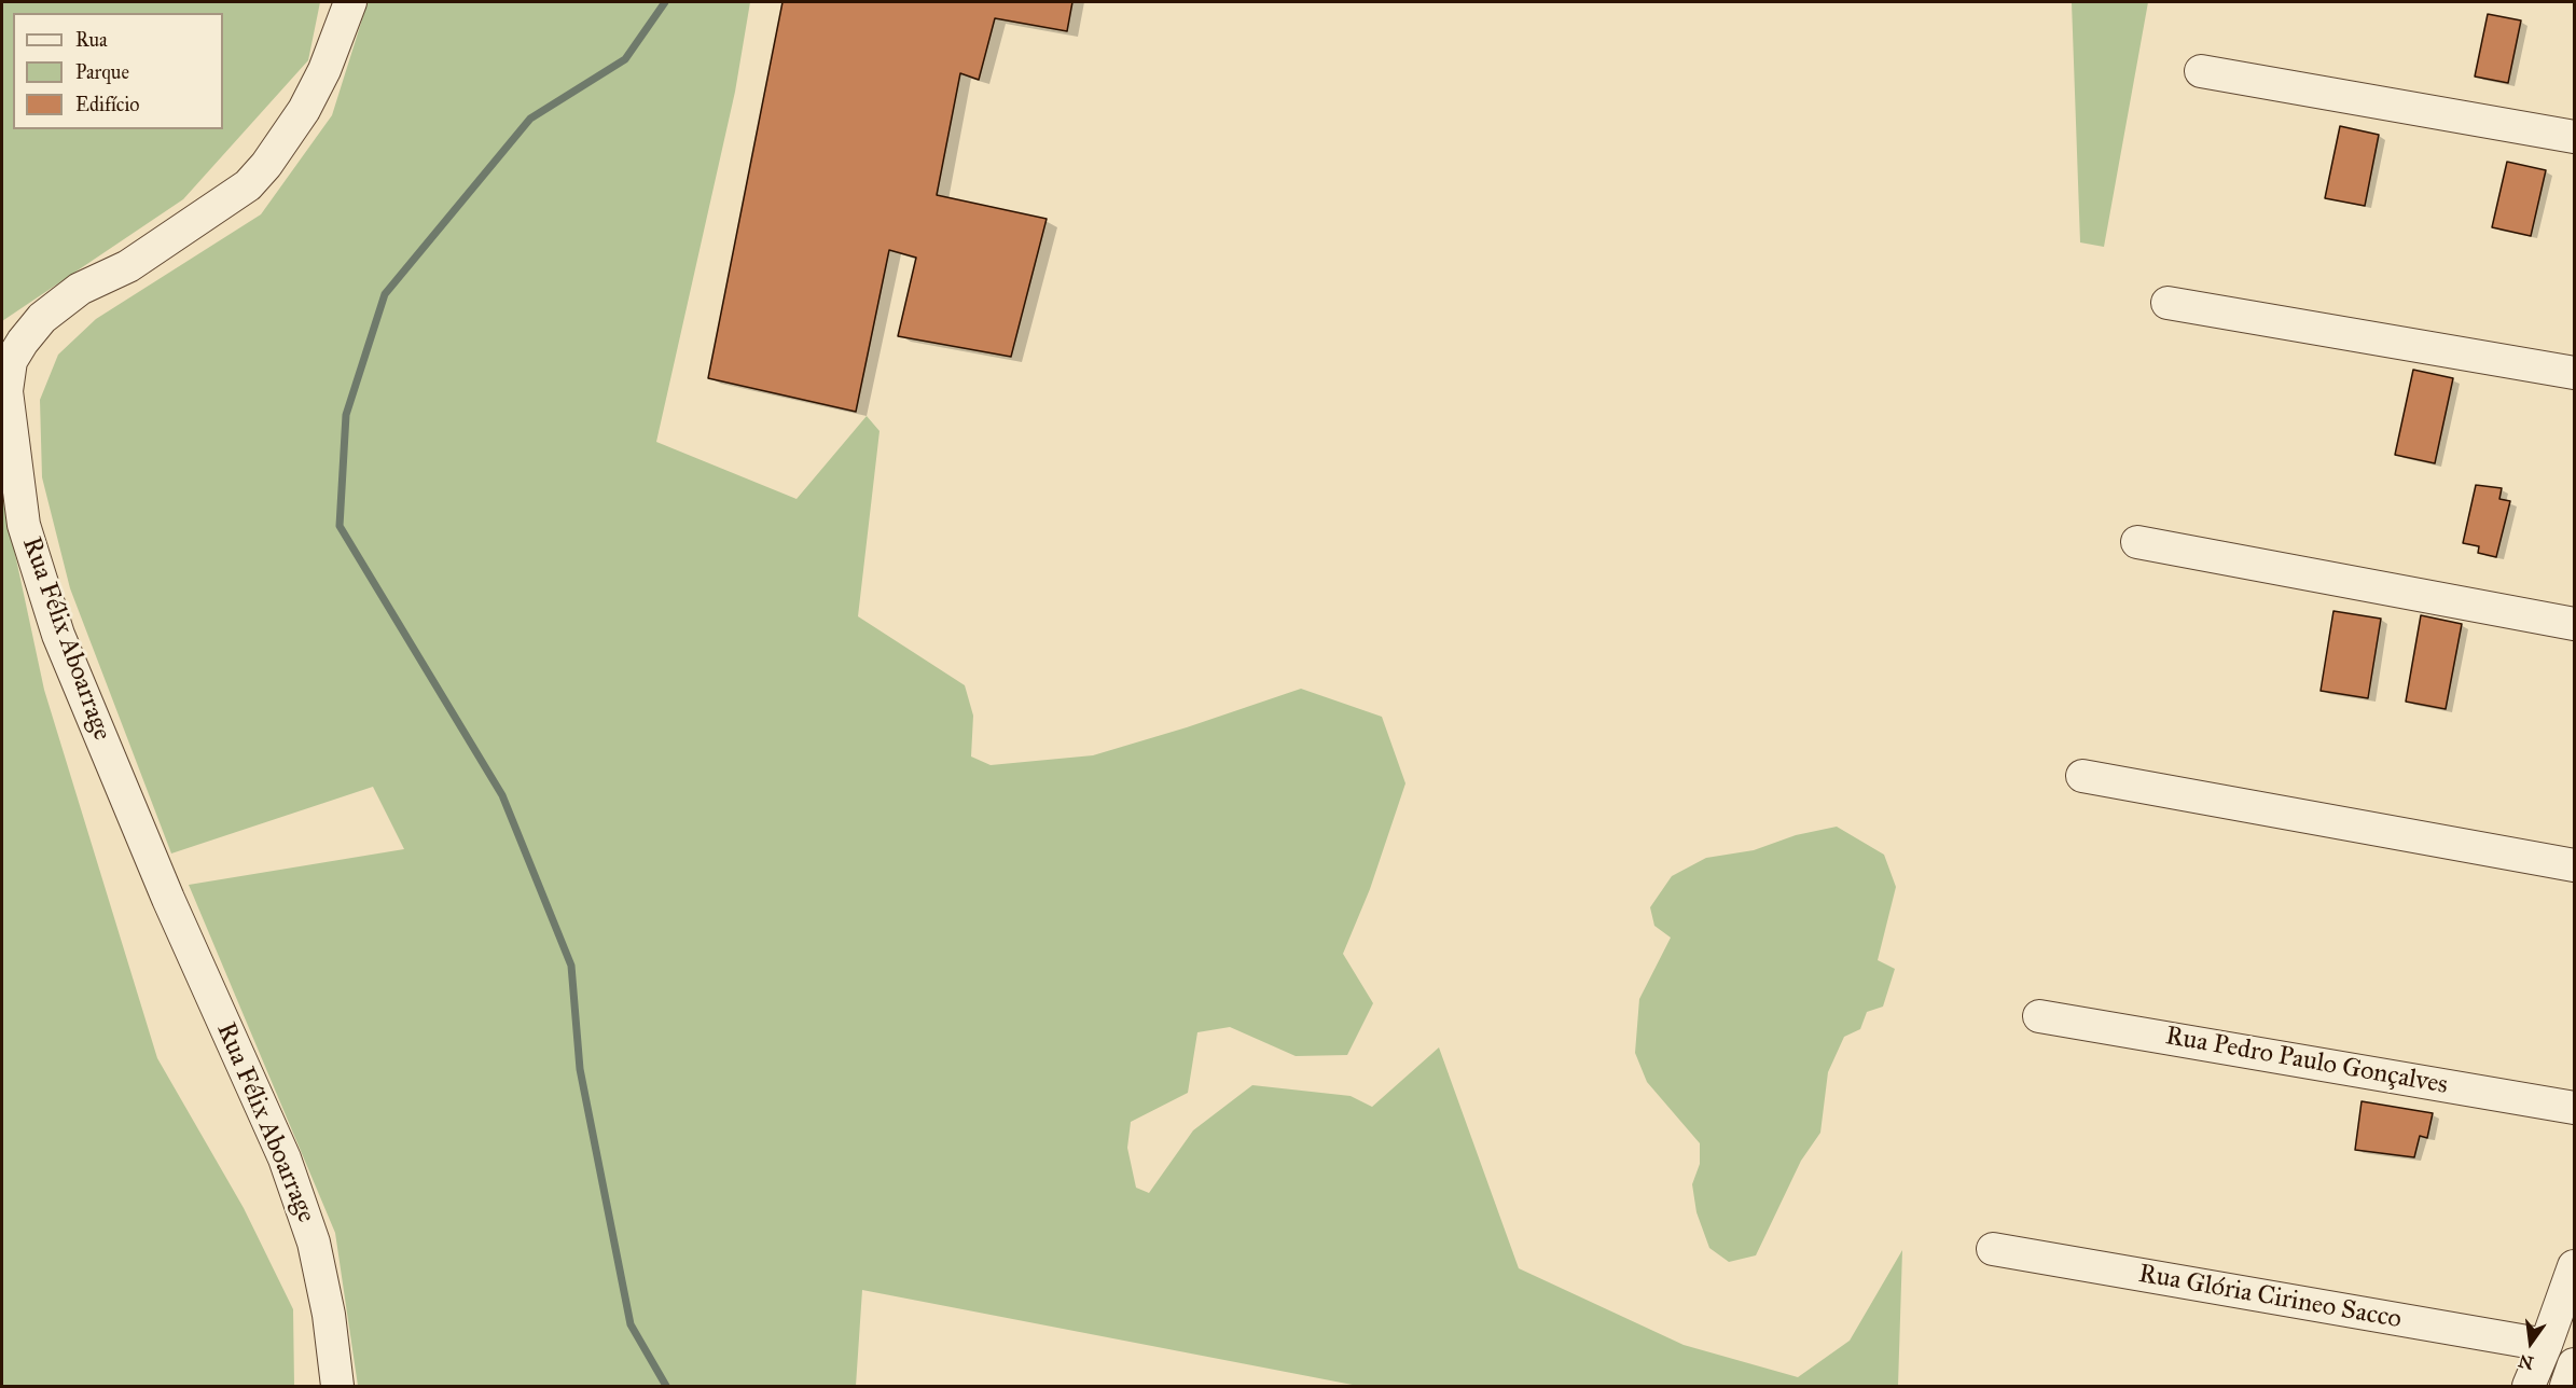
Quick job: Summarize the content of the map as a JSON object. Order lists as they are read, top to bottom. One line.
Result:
{"streets":{"street":["Rua Félix Aboarrage","Rua Pedro Paulo Gonçalves","Rua Glória Cirineo Sacco"]},"legend":["Rua","Parque","Edifício"],"north":"bottom"}
